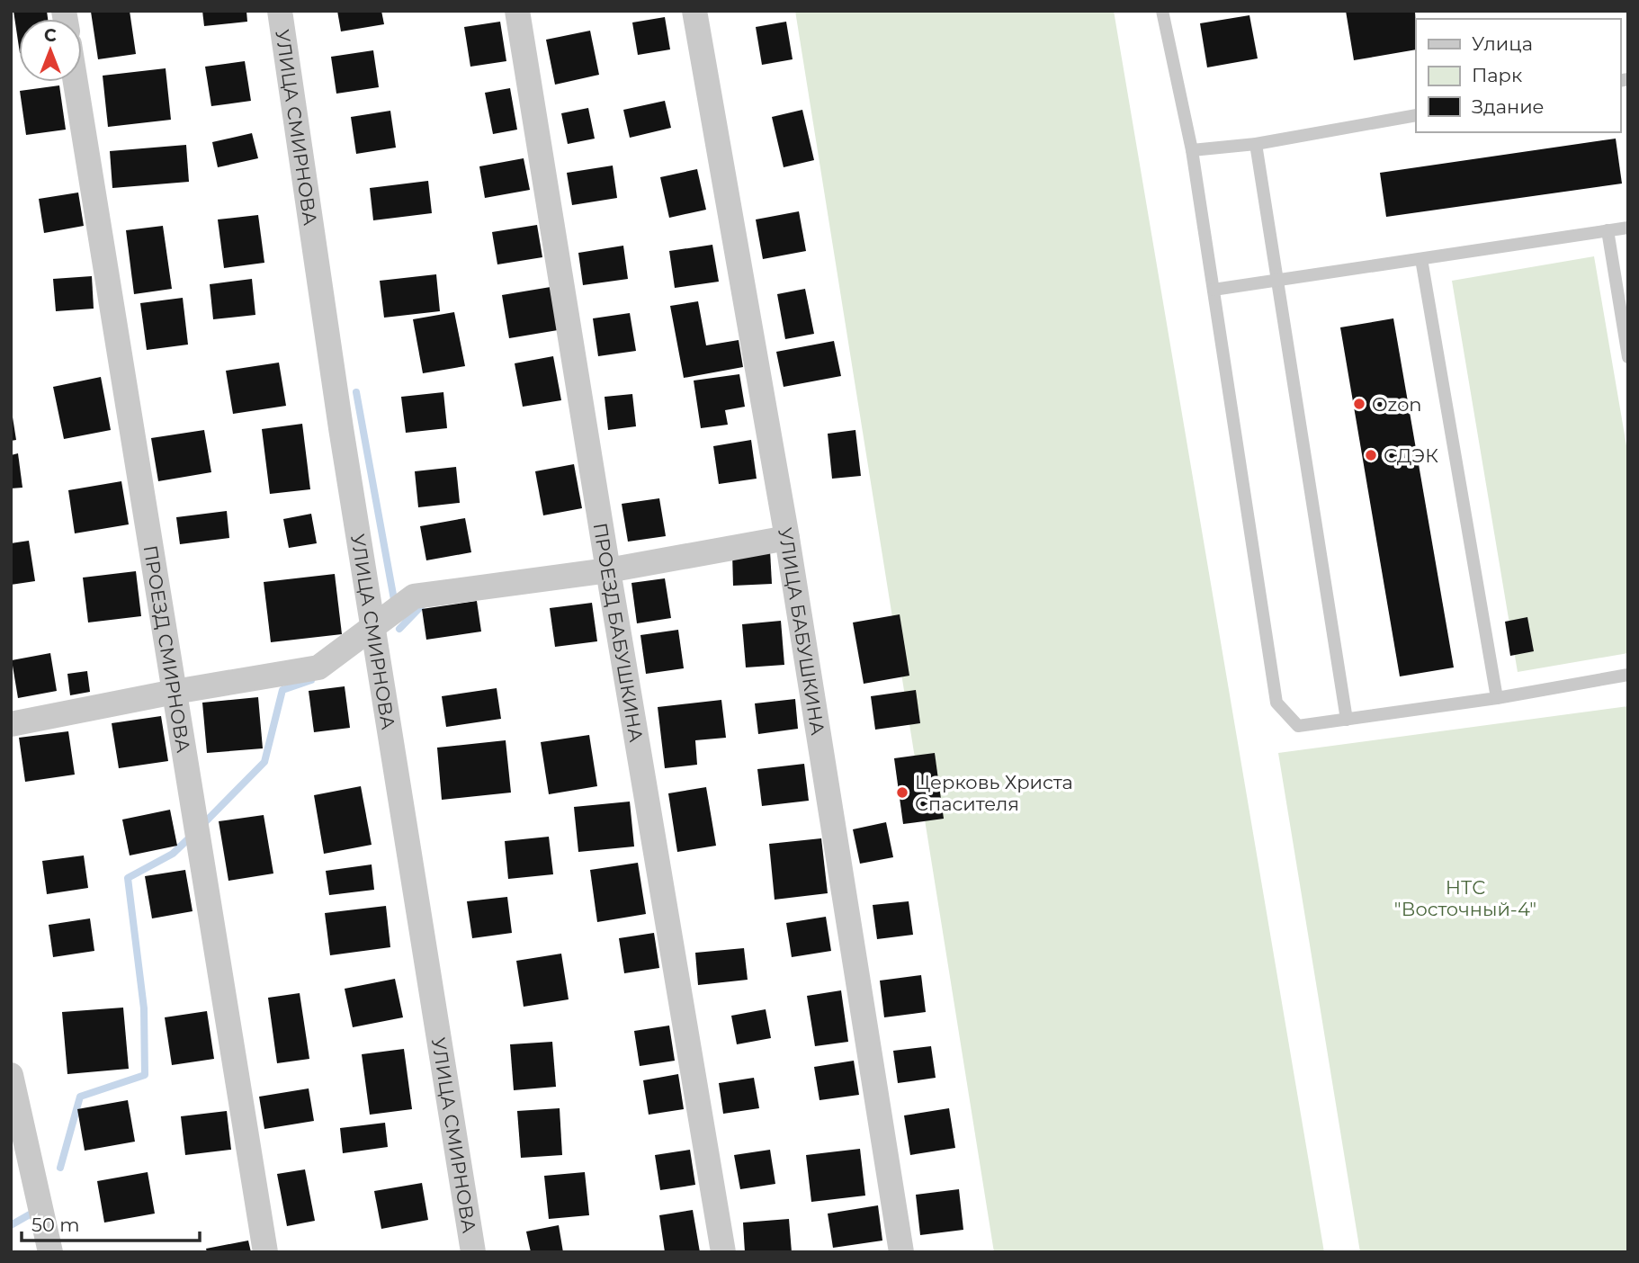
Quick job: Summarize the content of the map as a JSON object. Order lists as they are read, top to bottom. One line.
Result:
{"streets":{"street":["УЛИЦА СМИРНОВА","УЛИЦА БАБУШКИНА","ПРОЕЗД БАБУШКИНА","ПРОЕЗД СМИРНОВА"]},"parks":["НТС \"Восточный-4\""],"places":["Ozon","СДЭК","Церковь Христа Спасителя"],"legend":["Улица","Парк","Здание"],"scale_bar":"50 m","north":"top"}
